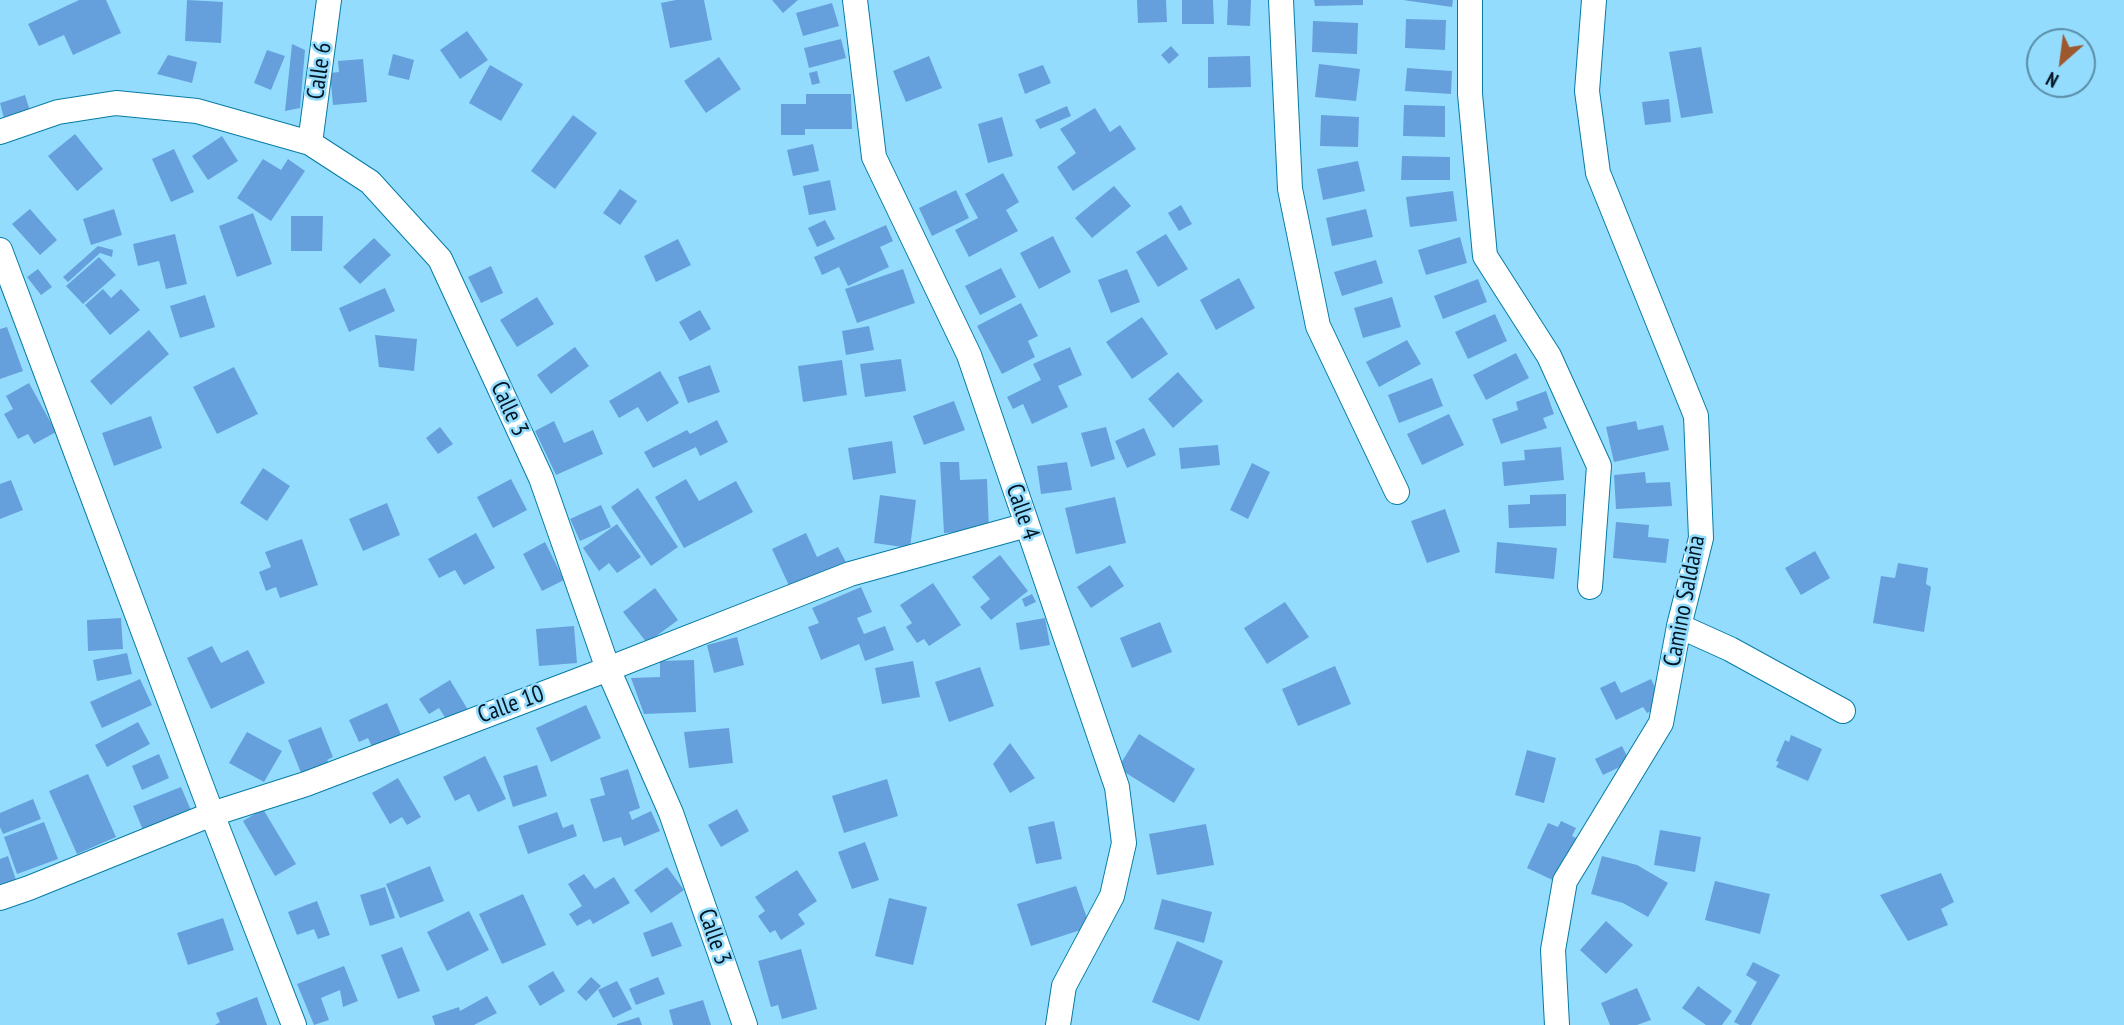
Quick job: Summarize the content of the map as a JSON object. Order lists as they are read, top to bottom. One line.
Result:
{"streets":{"street":["Calle 6","Calle 3","Calle 4","Camino Saldaña","Calle 10"]},"crossings":[["Calle 6","Calle 3"],["Calle 3","Calle 10"],["Calle 4","Calle 10"]],"north":"bottom left"}
